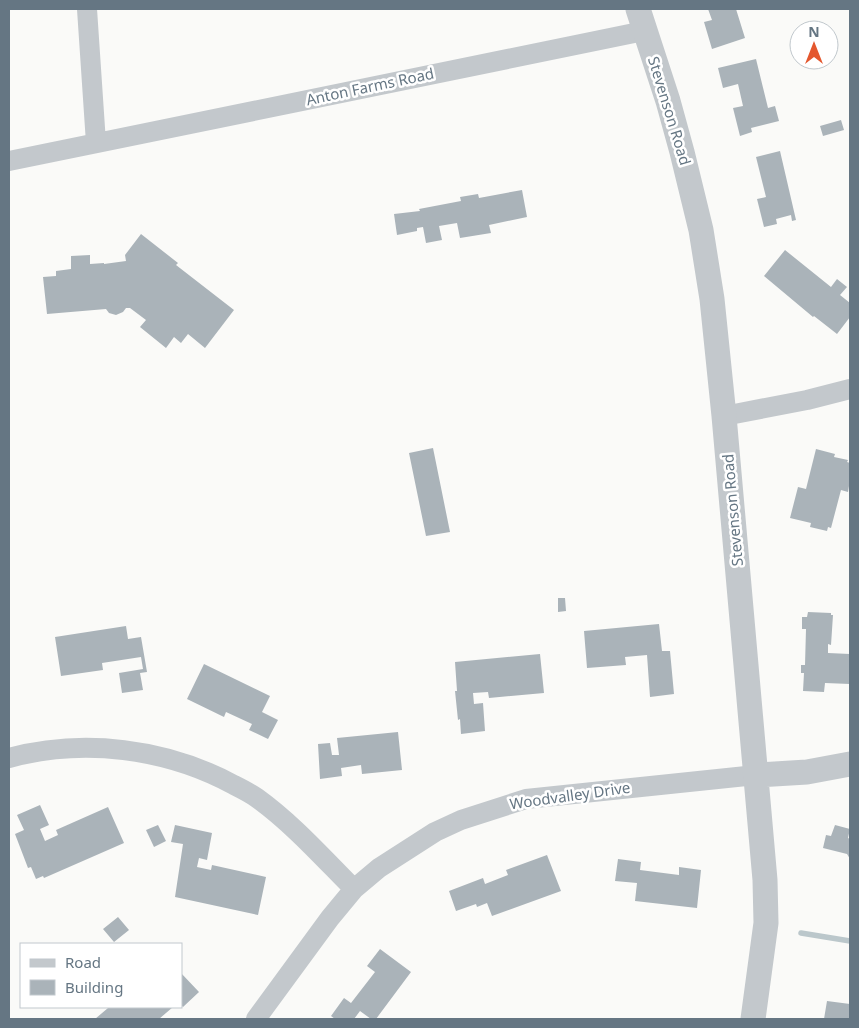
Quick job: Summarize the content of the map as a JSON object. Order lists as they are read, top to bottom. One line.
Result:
{"streets":{"street":["Anton Farms Road","Stevenson Road","Woodvalley Drive"]},"crossings":[["Anton Farms Road","Stevenson Road"],["Stevenson Road","Woodvalley Drive"]],"legend":["Road","Building"],"north":"top"}
